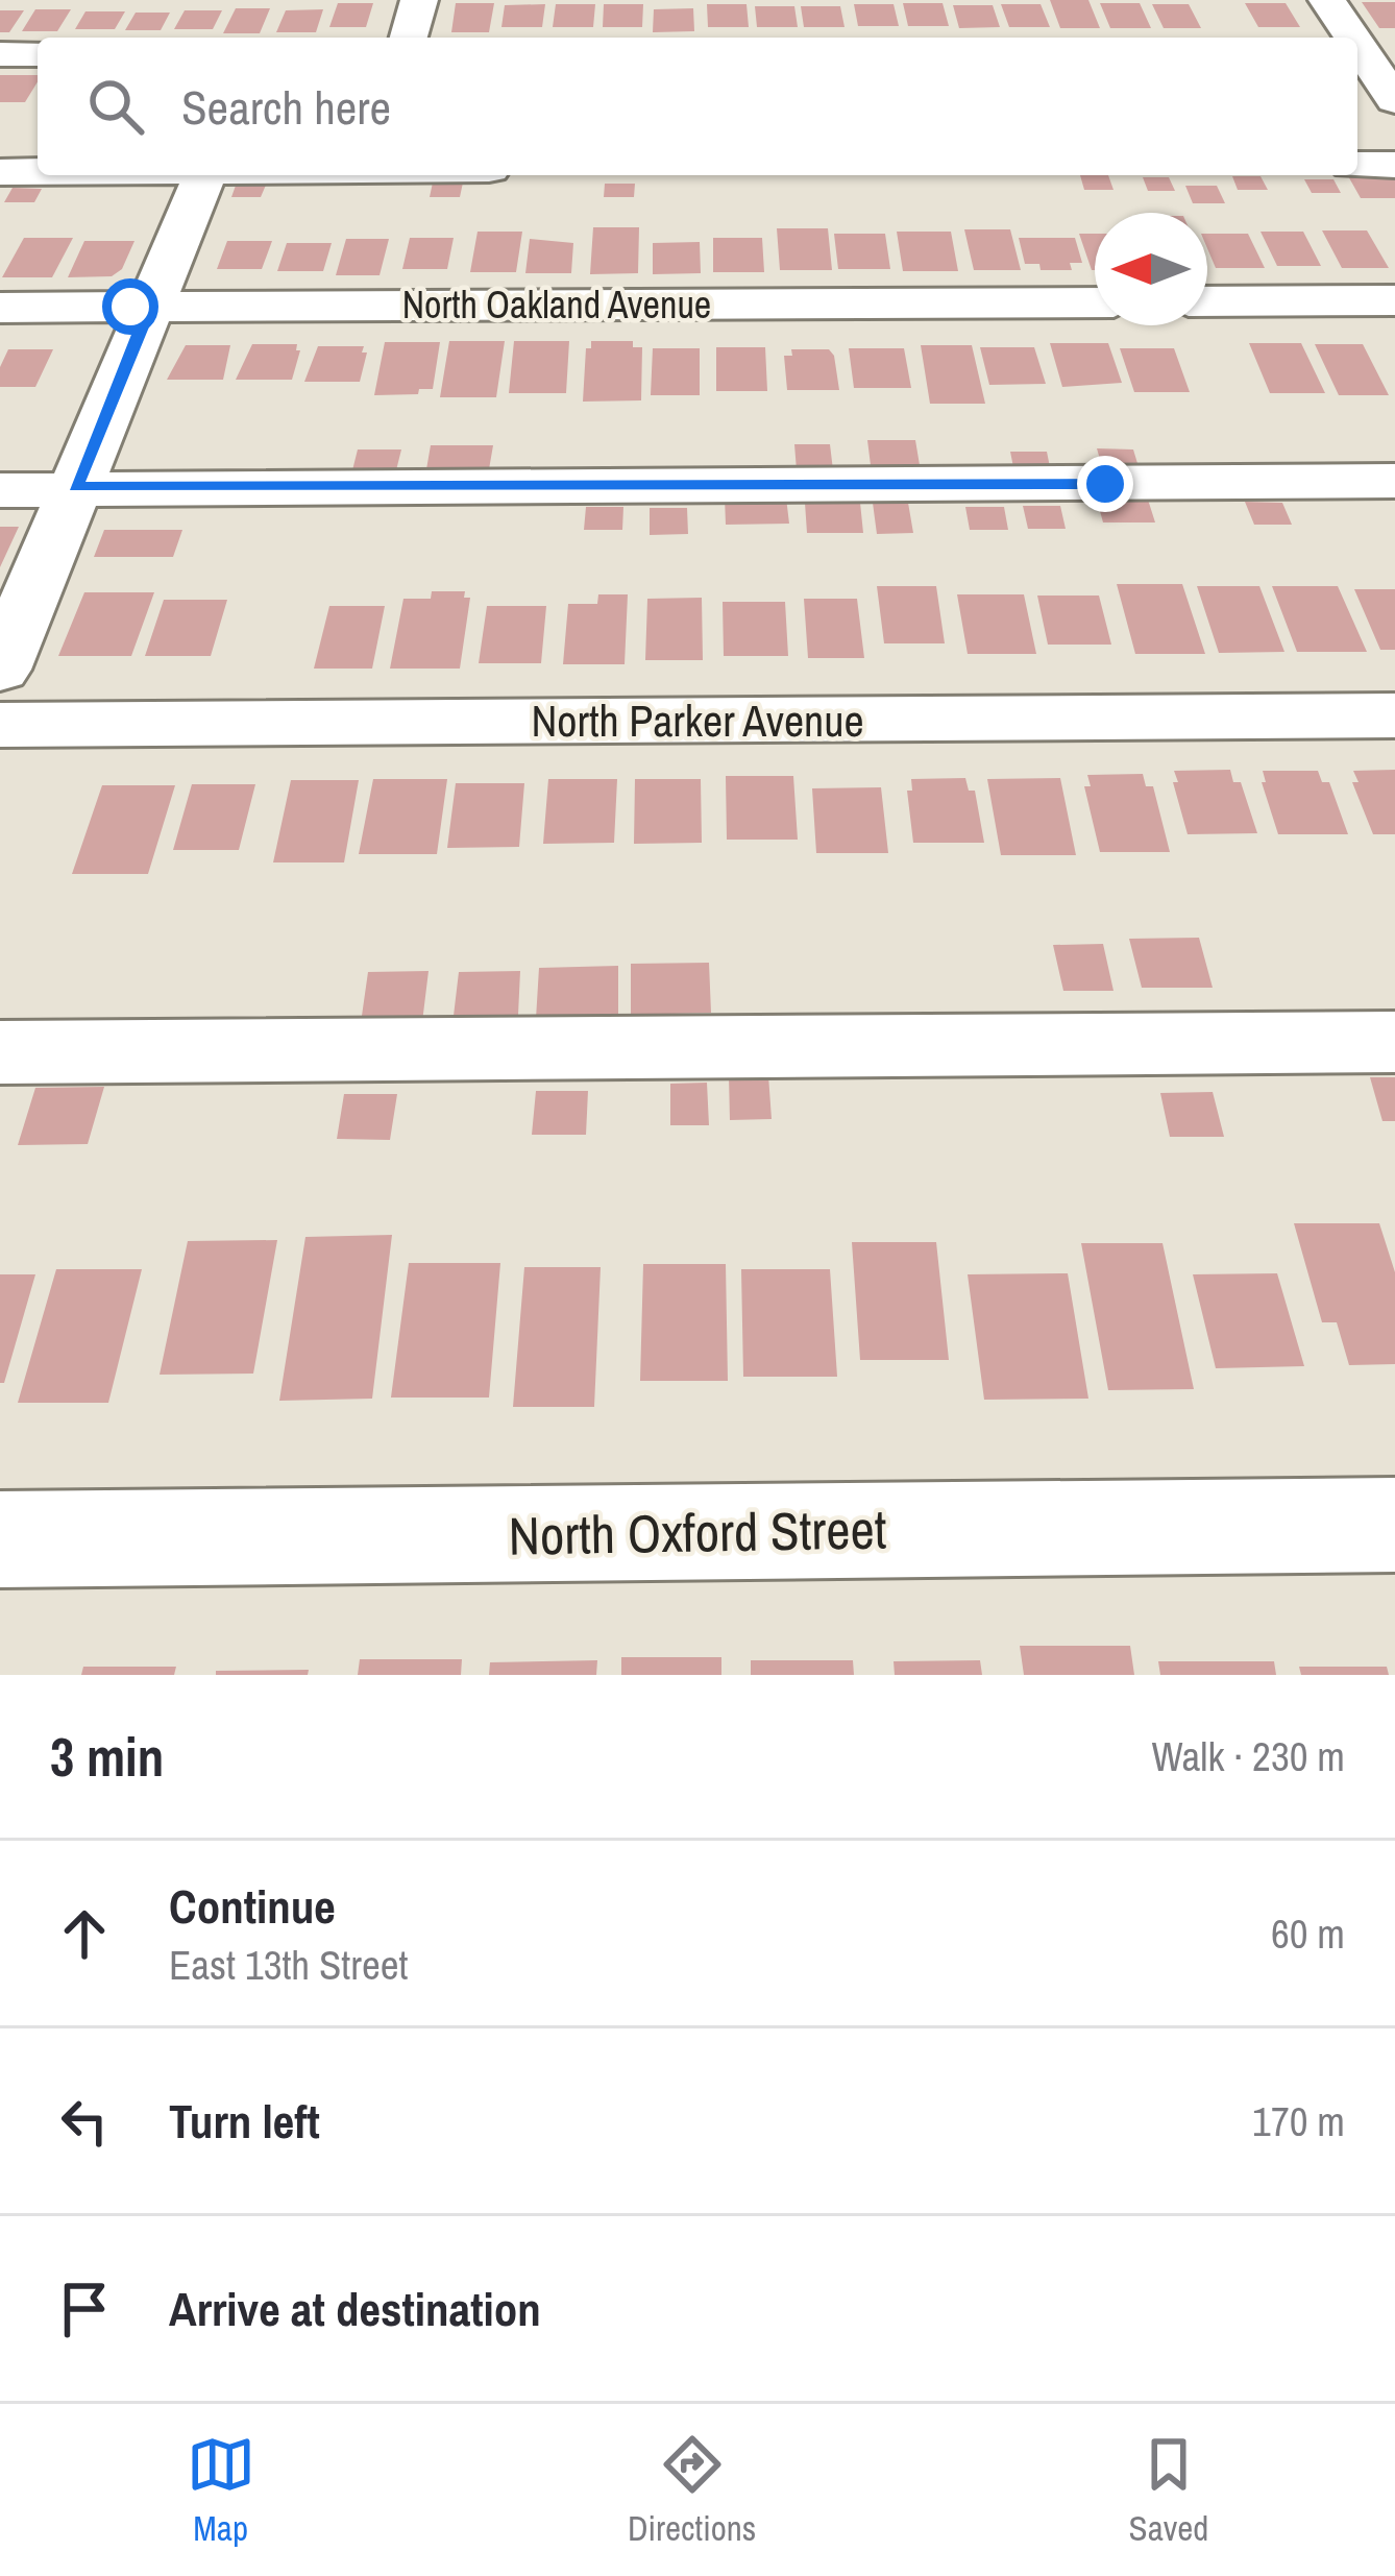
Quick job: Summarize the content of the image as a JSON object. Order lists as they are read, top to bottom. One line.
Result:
{"streets":{"street":["North Oakland Avenue","North Parker Avenue","North Oxford Street"]},"north":"left","page":{"search":"Search here","heading":["3 min","Walk · 230 m"],"list":[["Continue","East 13th Street","60 m"],["Turn left","170 m"],"Arrive at destination"],"nav":["Map","Directions","Saved"]}}
